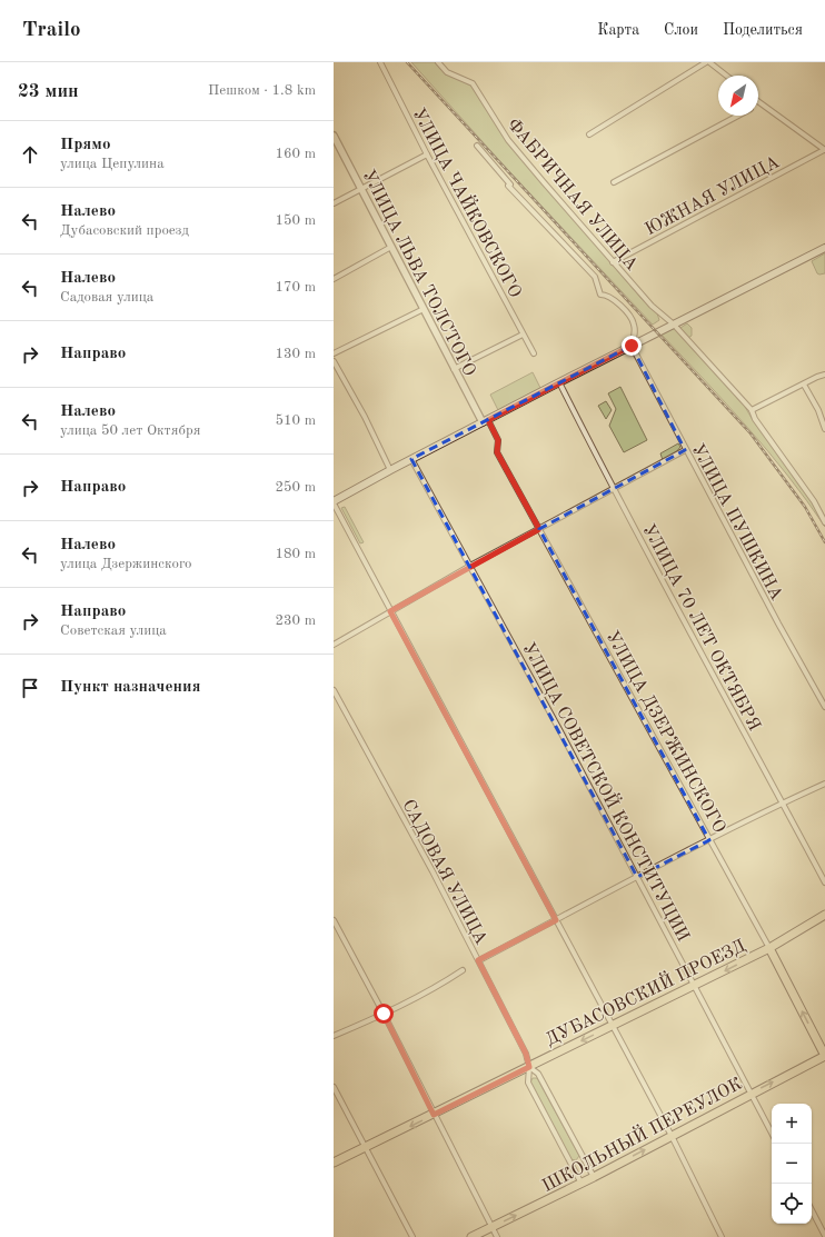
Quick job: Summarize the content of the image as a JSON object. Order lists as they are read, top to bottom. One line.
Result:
{"streets":{"main road":["УЛИЦА ДЗЕРЖИНСКОГО","ДУБАСОВСКИЙ ПРОЕЗД","ШКОЛЬНЫЙ ПЕРЕУЛОК"],"street":["ФАБРИЧНАЯ УЛИЦА","ЮЖНАЯ УЛИЦА","УЛИЦА ЧАЙКОВСКОГО","УЛИЦА ЛЬВА ТОЛСТОГО","УЛИЦА ПУШКИНА","УЛИЦА 70 ЛЕТ ОКТЯБРЯ","УЛИЦА СОВЕТСКОЙ КОНСТИТУЦИИ","САДОВАЯ УЛИЦА"]},"crossings":[["ФАБРИЧНАЯ УЛИЦА","ЮЖНАЯ УЛИЦА"],["УЛИЦА ЛЬВА ТОЛСТОГО","УЛИЦА ДЗЕРЖИНСКОГО"],["УЛИЦА ДЗЕРЖИНСКОГО","ДУБАСОВСКИЙ ПРОЕЗД"],["УЛИЦА ДЗЕРЖИНСКОГО","ШКОЛЬНЫЙ ПЕРЕУЛОК"],["УЛИЦА СОВЕТСКОЙ КОНСТИТУЦИИ","ДУБАСОВСКИЙ ПРОЕЗД"],["УЛИЦА СОВЕТСКОЙ КОНСТИТУЦИИ","ШКОЛЬНЫЙ ПЕРЕУЛОК"],["САДОВАЯ УЛИЦА","ДУБАСОВСКИЙ ПРОЕЗД"],["САДОВАЯ УЛИЦА","ШКОЛЬНЫЙ ПЕРЕУЛОК"]],"one_way":["ДУБАСОВСКИЙ ПРОЕЗД","ШКОЛЬНЫЙ ПЕРЕУЛОК"],"north":"bottom left","page":{"header":"Trailo","nav":["Карта","Слои","Поделиться"],"heading":["23 мин","Пешком · 1.8 km"],"list":[["Прямо","улица Цепулина","160 m"],["Налево","Дубасовский проезд","150 m"],["Налево","Садовая улица","170 m"],["Направо","130 m"],["Налево","улица 50 лет Октября","510 m"],["Направо","250 m"],["Налево","улица Дзержинского","180 m"],["Направо","Советская улица","230 m"],"Пункт назначения"],"map_buttons":["+","−"]}}
